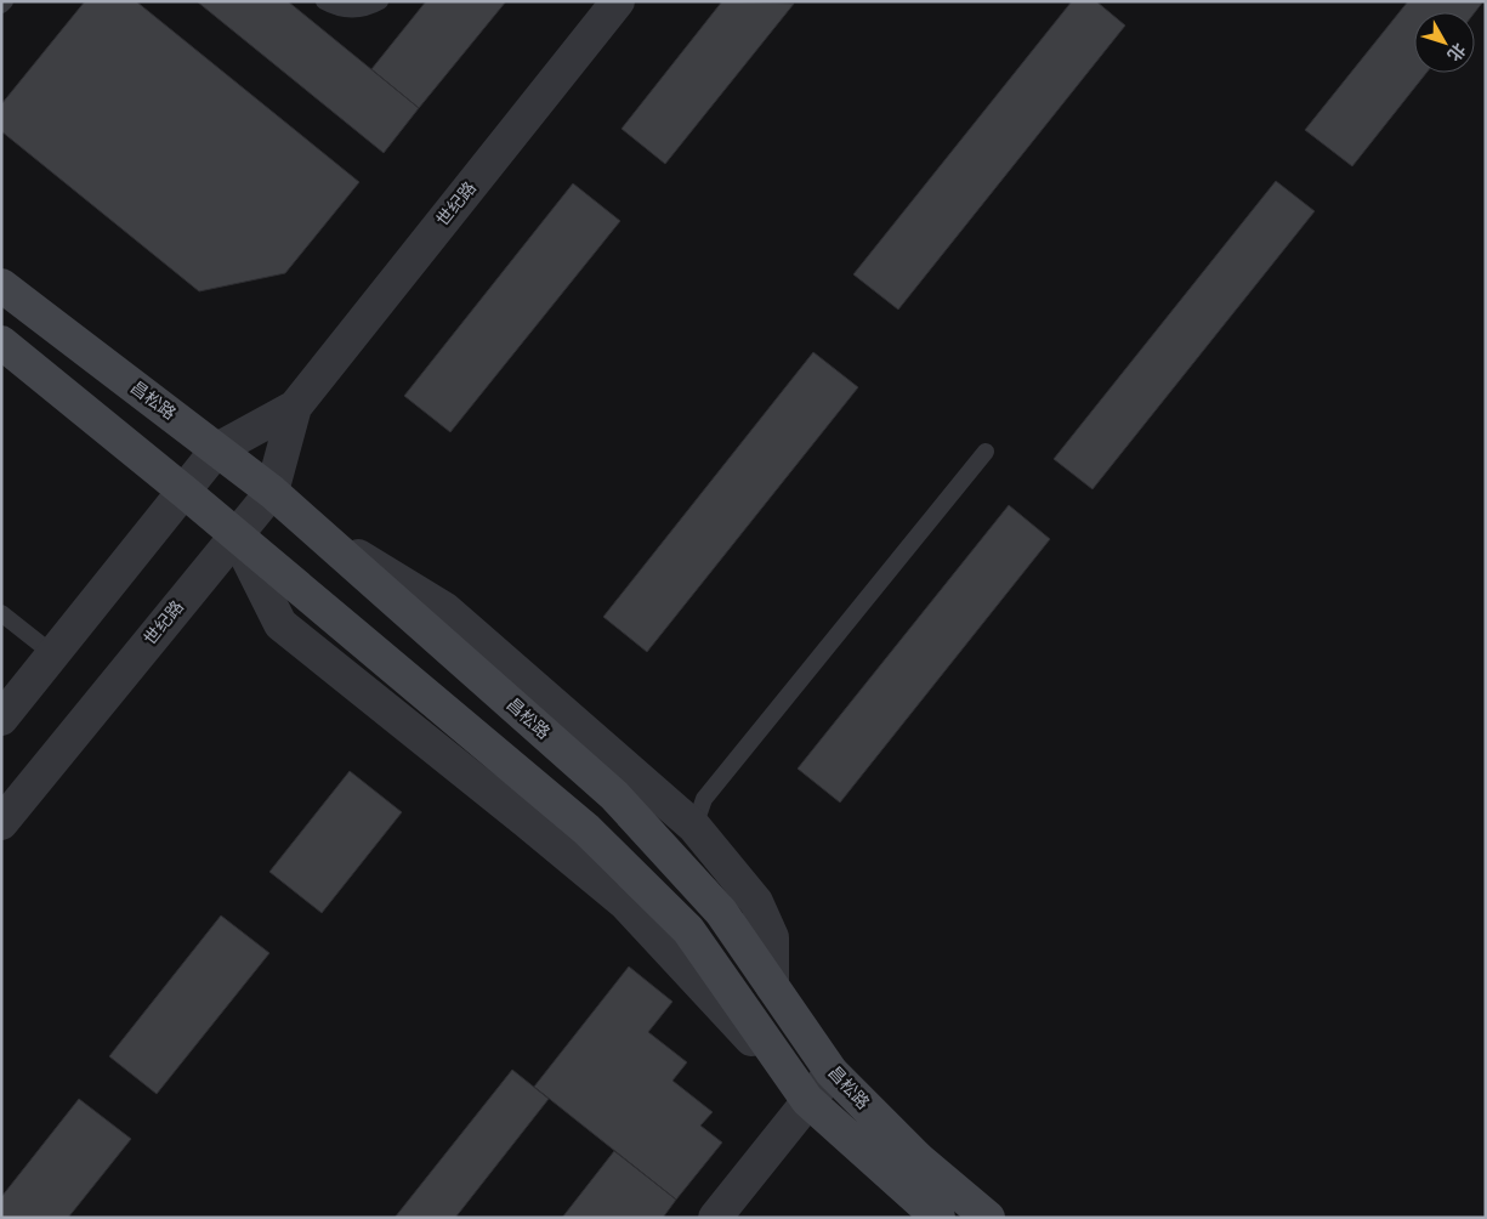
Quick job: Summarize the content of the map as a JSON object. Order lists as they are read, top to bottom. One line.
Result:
{"streets":{"main road":["昌松路"],"street":["世纪路"]},"crossings":[["世纪路","昌松路"]],"north":"bottom right"}
